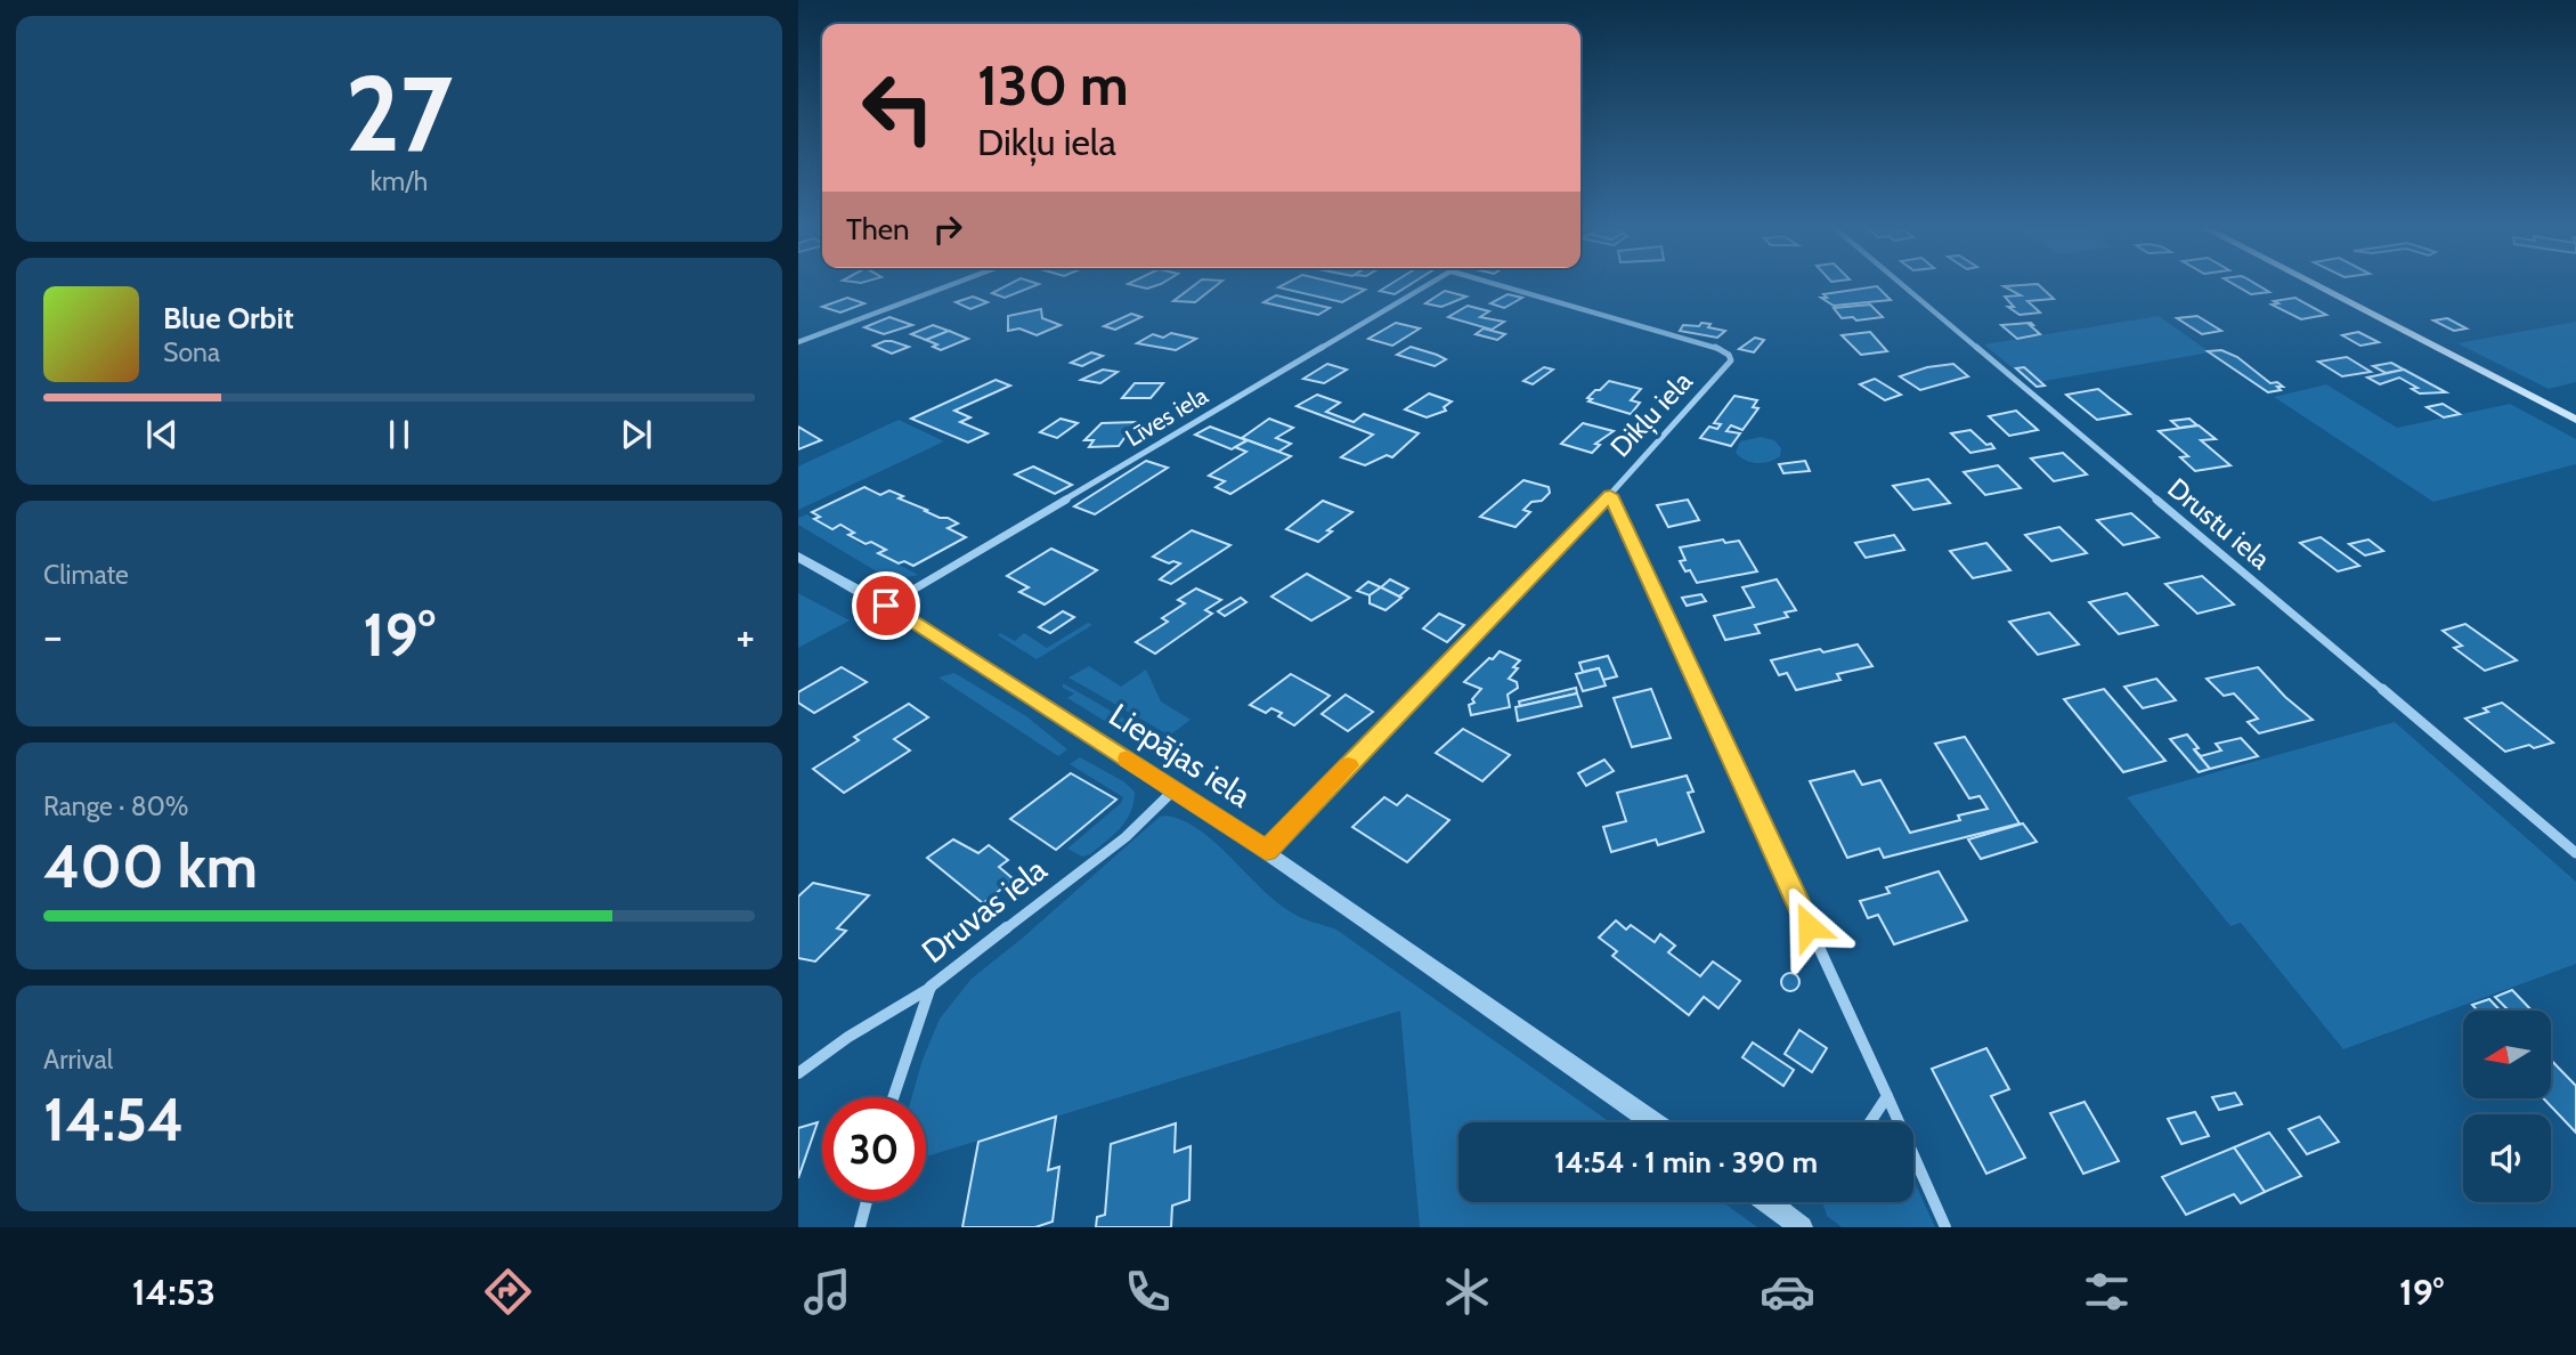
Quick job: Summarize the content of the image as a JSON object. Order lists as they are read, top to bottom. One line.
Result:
{"streets":{"street":["Dikļu iela","Līves iela","Drustu iela","Liepājas iela","Druvas iela"]},"crossings":[["Dikļu iela","Liepājas iela"],["Līves iela","Liepājas iela"],["Liepājas iela","Druvas iela"]],"north":"left","page":{"tile":[["27","km/h"],"Climate",["Range · 80%","400 km"],["Arrival","14:54"]],"turn":["130 m","Dikļu iela"],"then":"Then","song":["Blue Orbit","Sona"],"heat":["−","19°","+"],"limit":"30","trip":"14:54 · 1 min · 390 m","tabs":["14:53","19°"]}}
